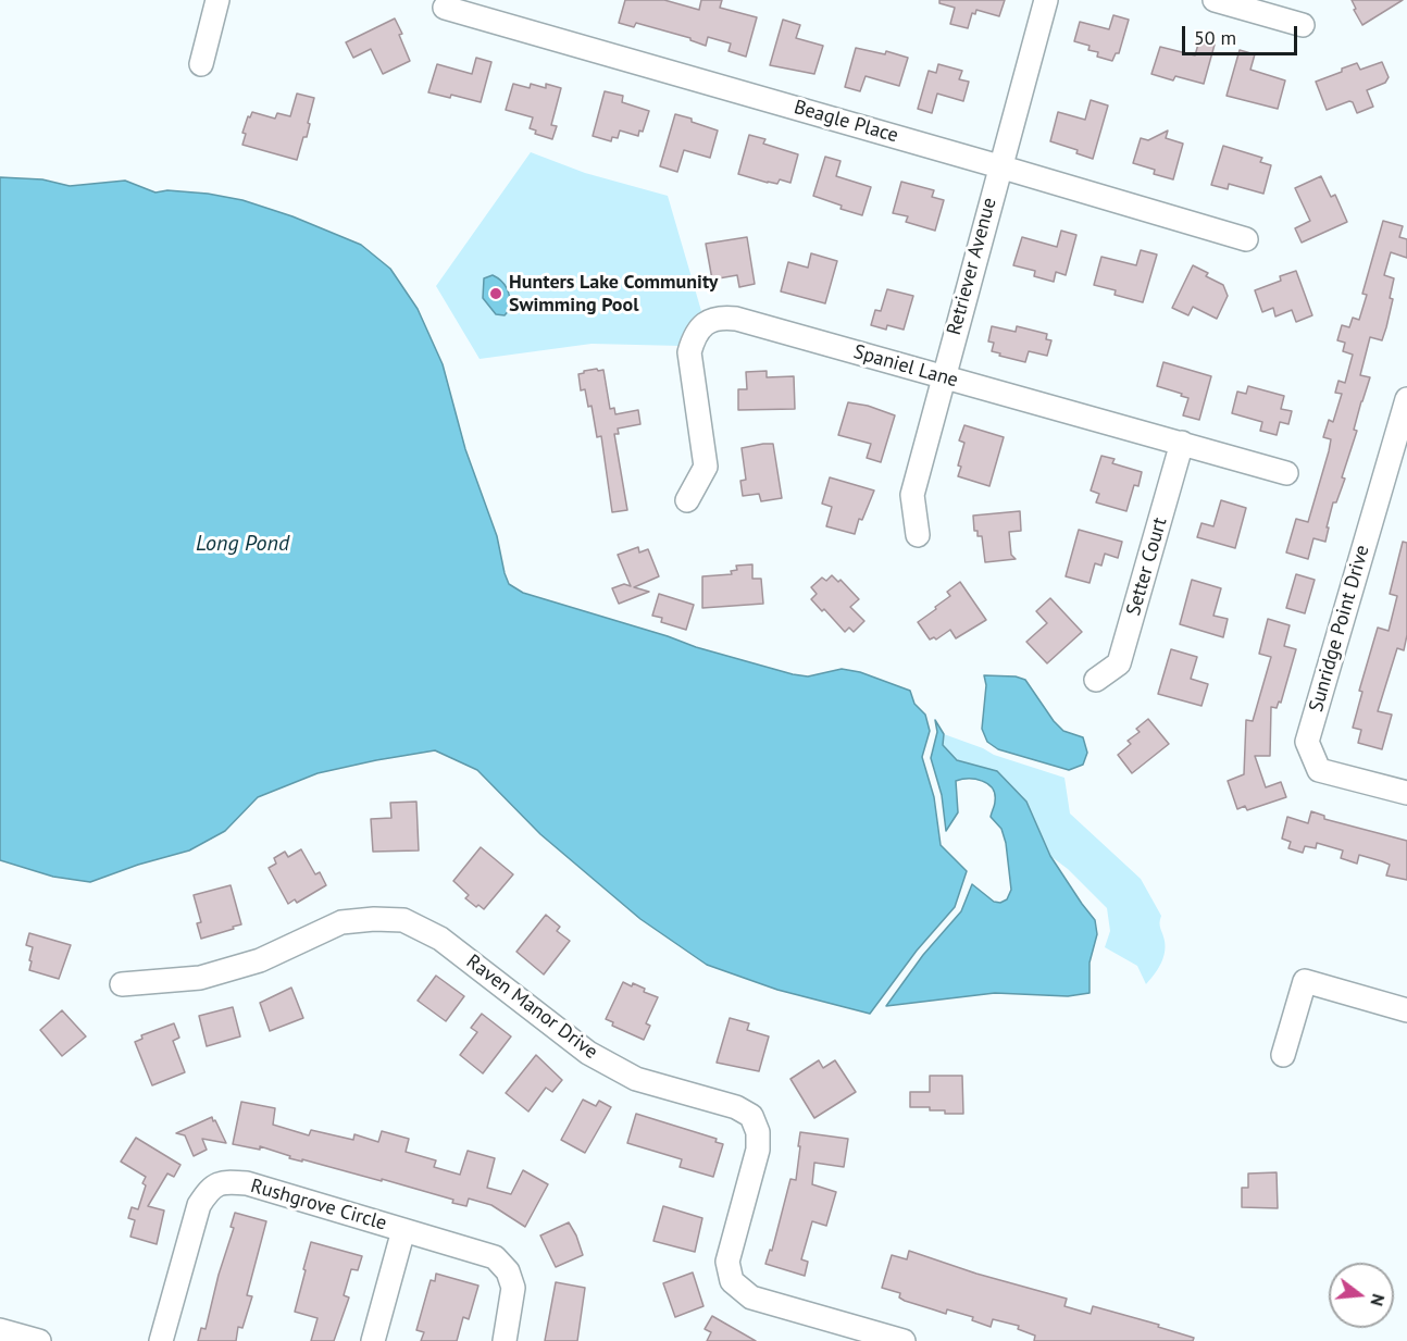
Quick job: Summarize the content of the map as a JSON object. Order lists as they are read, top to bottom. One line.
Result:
{"streets":{"street":["Beagle Place","Retriever Avenue","Spaniel Lane","Setter Court","Sunridge Point Drive","Raven Manor Drive","Rushgrove Circle"]},"crossings":[["Beagle Place","Retriever Avenue"],["Retriever Avenue","Spaniel Lane"],["Spaniel Lane","Setter Court"]],"water":["Long Pond"],"places":["Hunters Lake Community Swimming Pool"],"scale_bar":"50 m","north":"right"}
